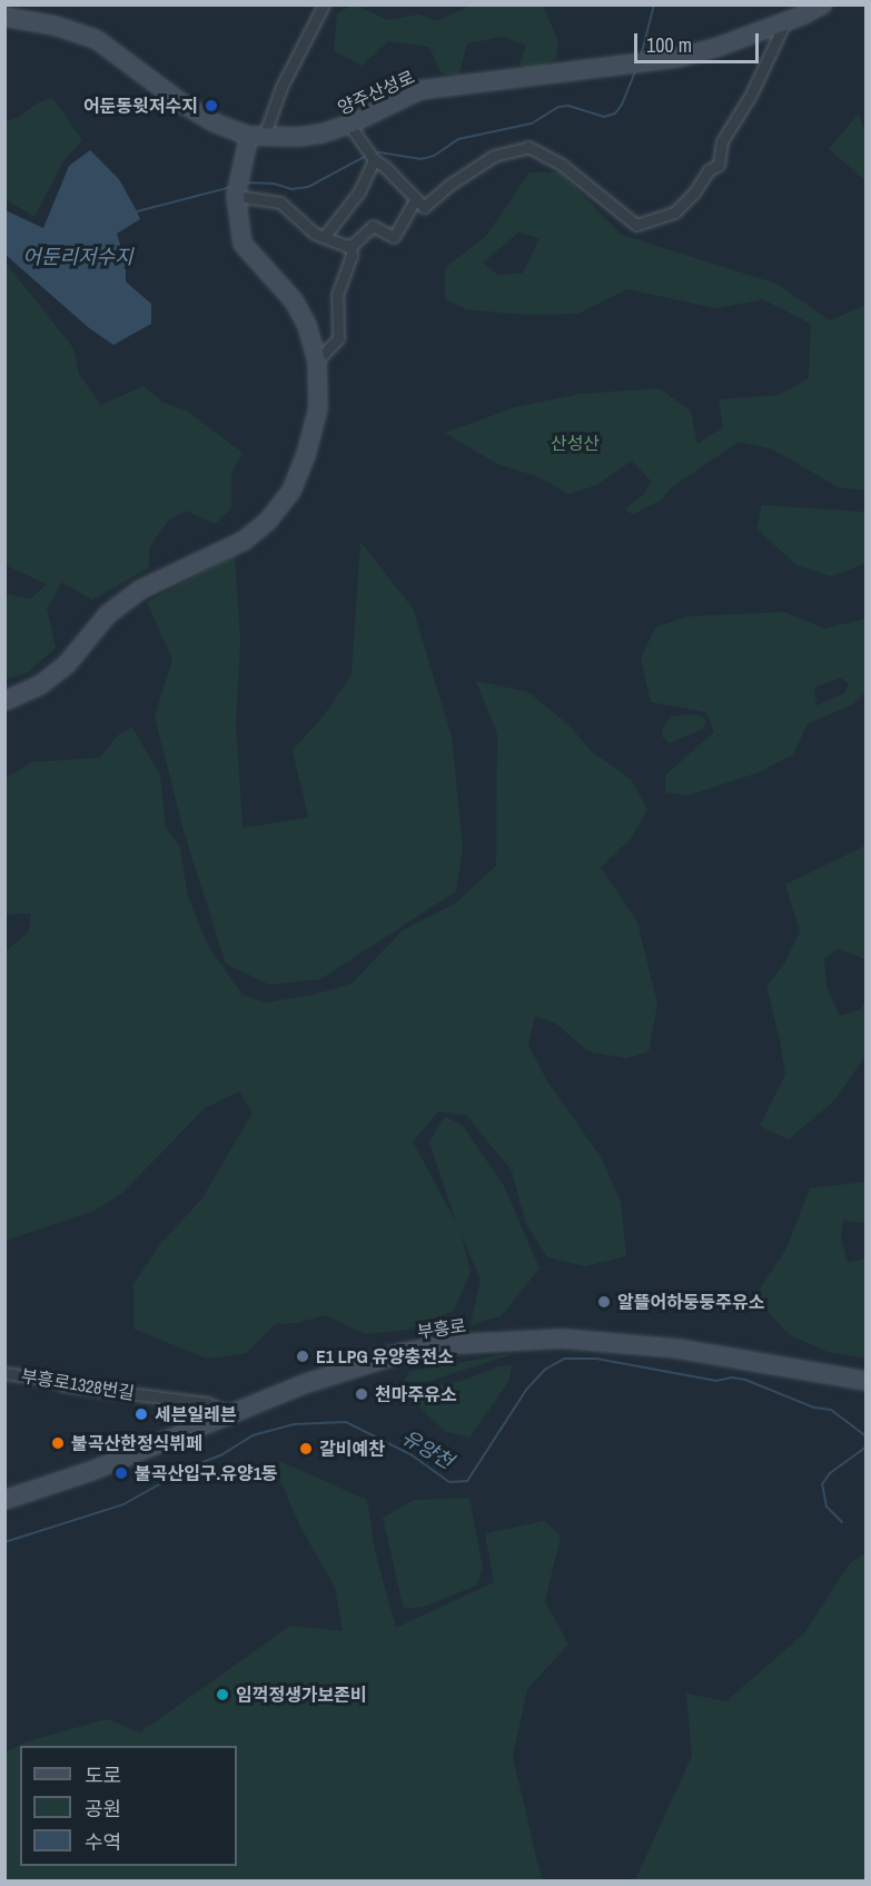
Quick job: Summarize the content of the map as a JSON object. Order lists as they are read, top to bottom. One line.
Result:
{"streets":{"street":["양주산성로","부흥로","부흥로1328번길"]},"crossings":[["부흥로","부흥로1328번길"]],"water":["어둔리저수지","유양천"],"parks":["산성산"],"places":["어둔동윗저수지","알뜰어하둥둥주유소","E1 LPG 유양충전소","천마주유소","세븐일레븐","불곡산한정식뷔페","갈비예찬","불곡산입구.유양1동","임꺽정생가보존비"],"legend":["도로","공원","수역"],"scale_bar":"100 m"}
